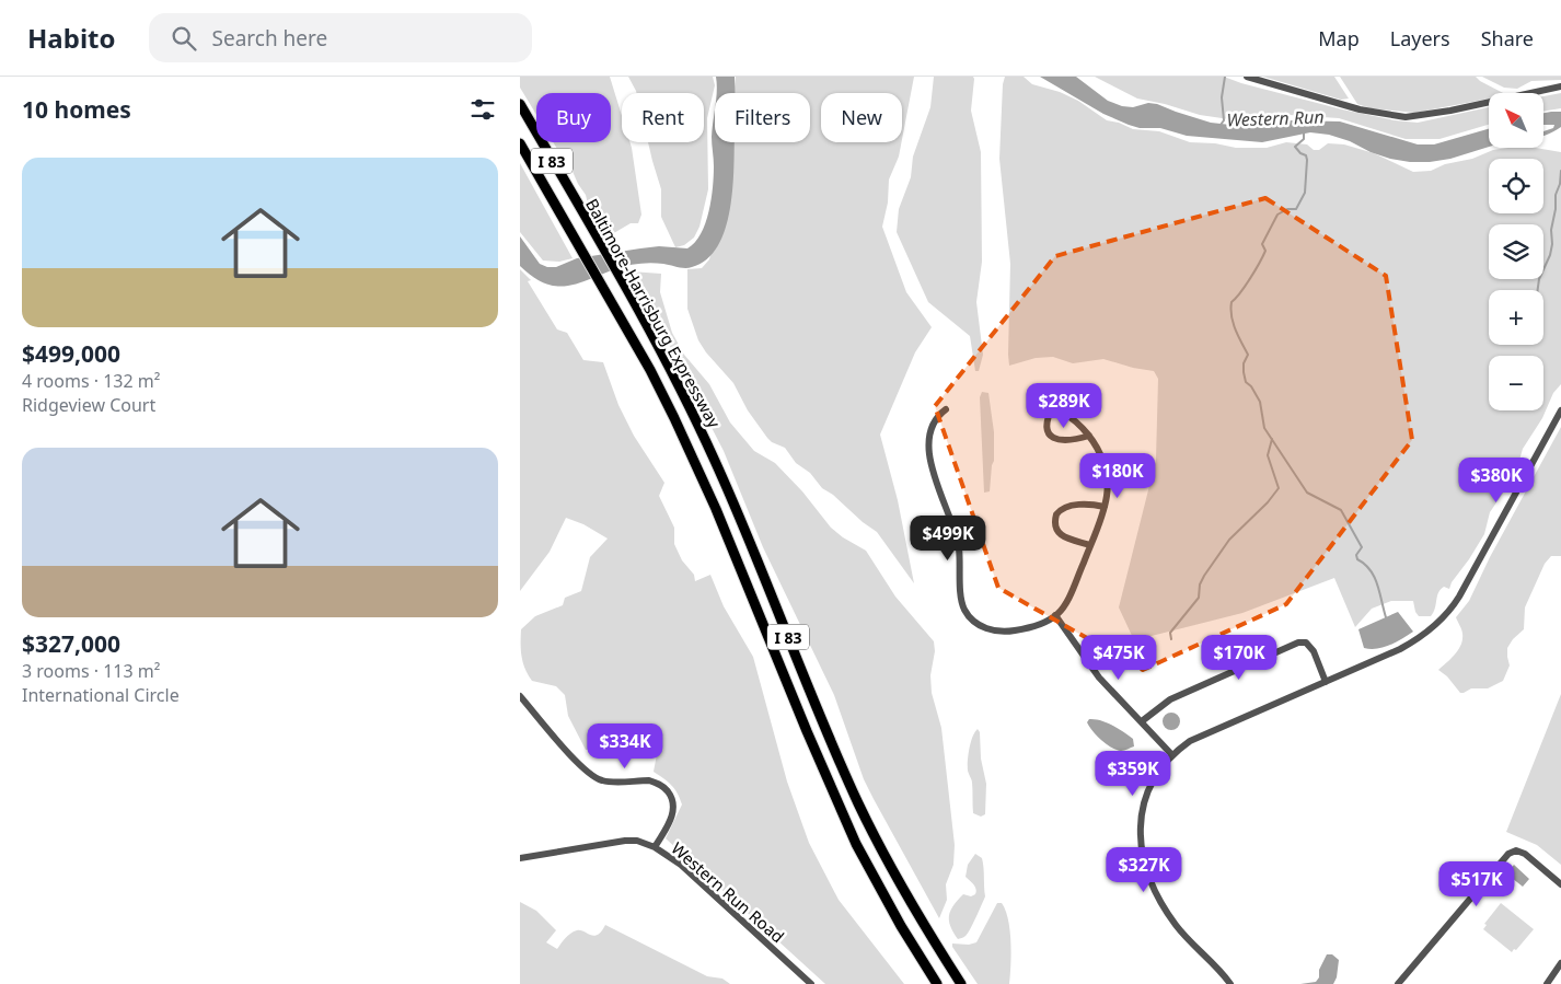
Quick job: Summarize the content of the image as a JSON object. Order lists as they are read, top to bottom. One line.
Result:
{"streets":{"highway":["I 83","Baltimore-Harrisburg Expressway"],"street":["Western Run Road"]},"water":["Western Run"],"north":"top left","page":{"header":"Habito","search":"Search here","nav":["Map","Layers","Share"],"heading":"10 homes","map_buttons":["+","−"],"chip":["Buy","Rent","Filters","New"],"list":[{"name":"$499,000","note":"4 rooms · 132 m² · Ridgeview Court"},{"name":"$327,000","note":"3 rooms · 113 m² · International Circle"}],"price":["$289K","$180K","$380K","$499K","$475K","$170K","$334K","$359K","$327K","$517K"]}}
